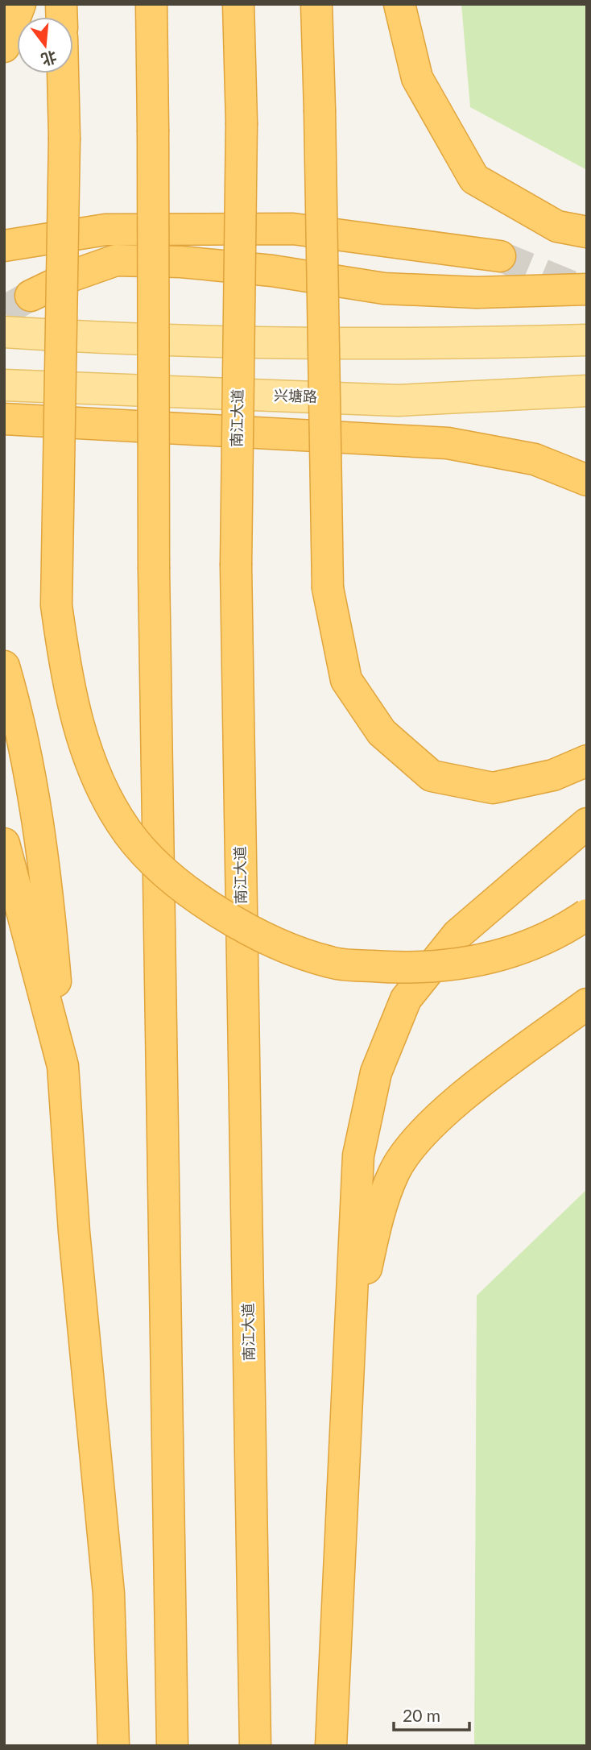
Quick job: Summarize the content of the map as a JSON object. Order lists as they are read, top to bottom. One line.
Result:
{"streets":{"highway":["南江大道"],"main road":["兴塘路"]},"scale_bar":"20 m","north":"bottom"}
